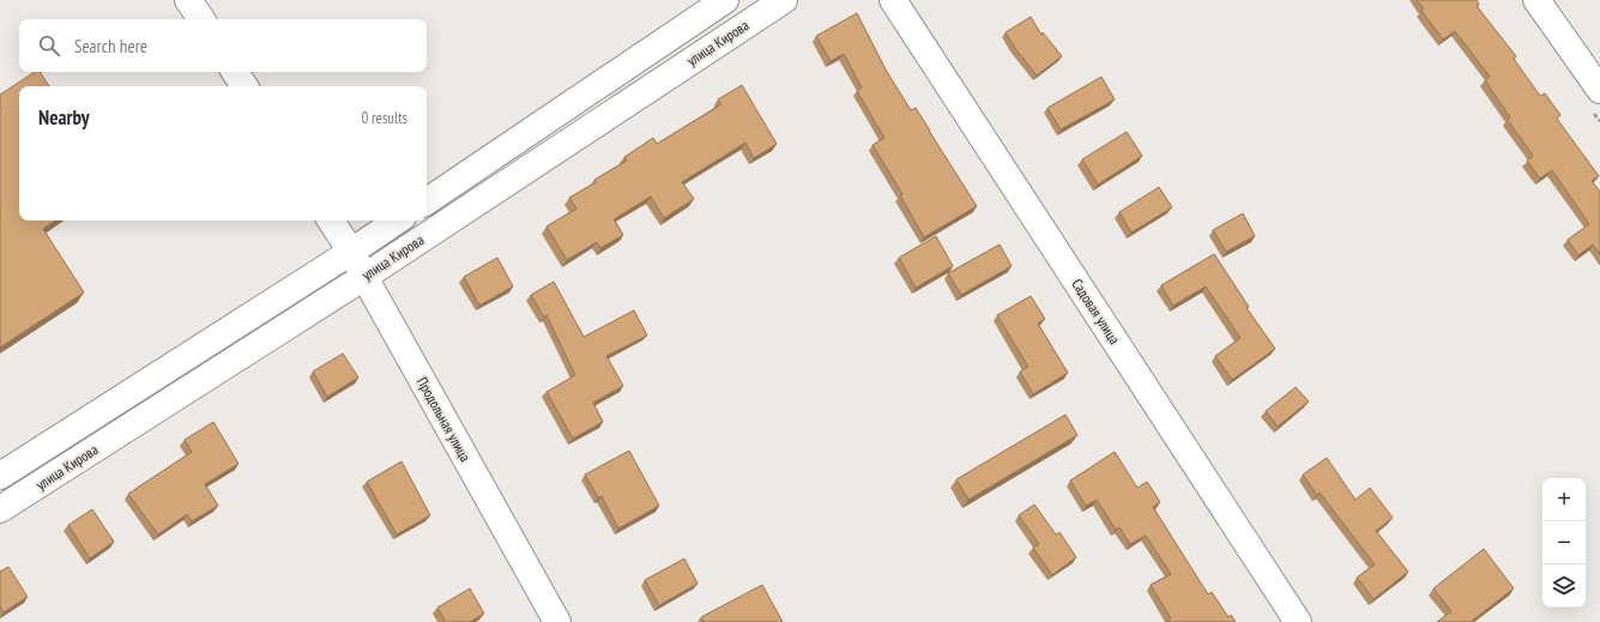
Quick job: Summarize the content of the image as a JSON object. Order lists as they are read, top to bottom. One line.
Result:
{"streets":{"street":["улица Кирова","Садовая улица","Продольная улица"]},"crossings":[["улица Кирова","Продольная улица"]],"page":{"search":"Search here","heading":["Nearby","0 results"],"map_buttons":["+","−"]}}
